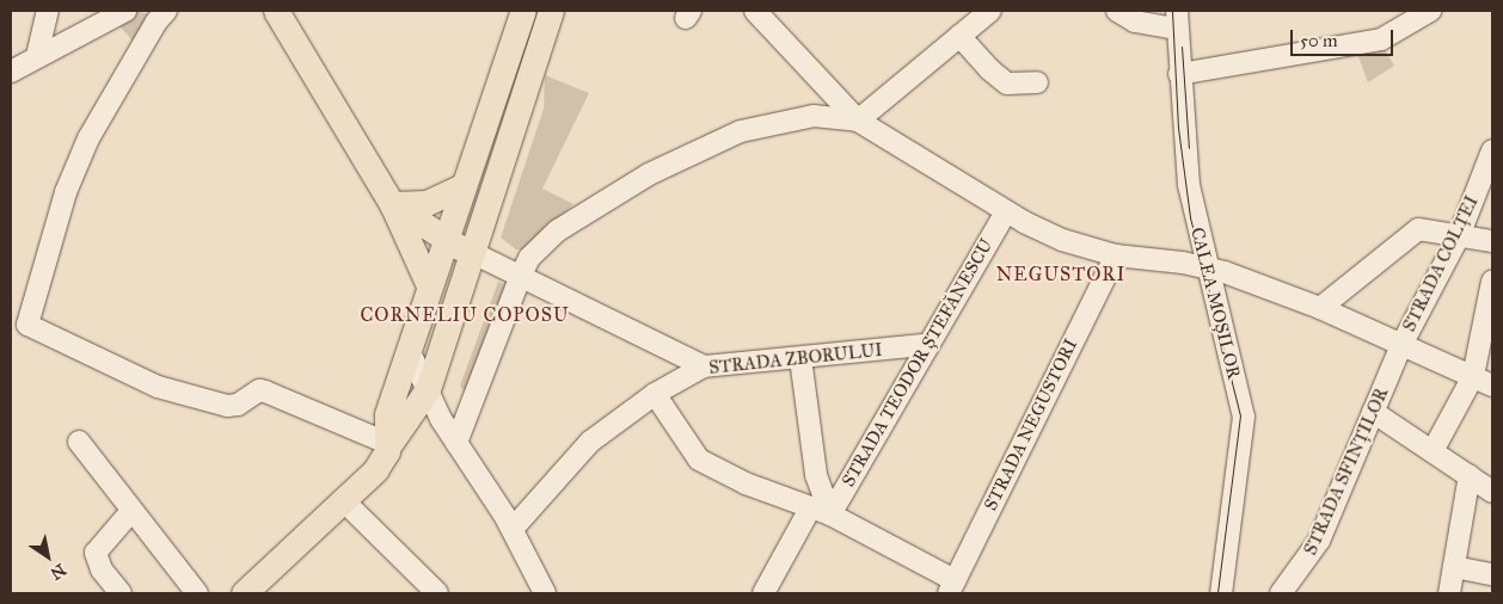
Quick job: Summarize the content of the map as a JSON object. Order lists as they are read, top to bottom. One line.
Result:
{"streets":{"street":["STRADA COLȚEI","CALEA MOȘILOR","STRADA ZBORULUI","STRADA TEODOR ȘTEFĂNESCU","STRADA NEGUSTORI","STRADA SFINȚILOR"]},"crossings":[["STRADA COLȚEI","STRADA SFINȚILOR"],["STRADA ZBORULUI","STRADA TEODOR ȘTEFĂNESCU"]],"districts":["NEGUSTORI","CORNELIU COPOSU"],"scale_bar":"50 m","north":"bottom right"}
